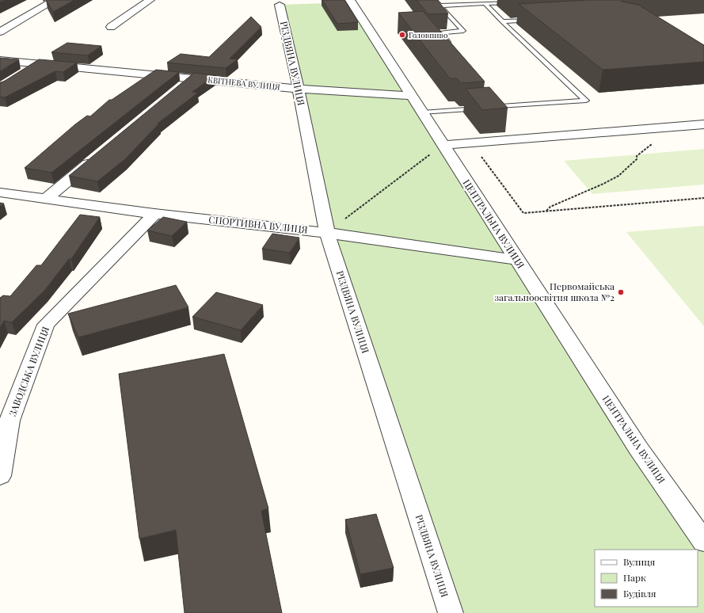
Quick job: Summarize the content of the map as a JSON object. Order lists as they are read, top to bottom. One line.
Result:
{"streets":{"street":["РІЗДВЯНА ВУЛИЦЯ","КВІТНЕВА ВУЛИЦЯ","ЦЕНТРАЛЬНА ВУЛИЦЯ","СПОРТИВНА ВУЛИЦЯ","ЗАВОДСЬКА ВУЛИЦЯ"]},"crossings":[["РІЗДВЯНА ВУЛИЦЯ","КВІТНЕВА ВУЛИЦЯ"],["РІЗДВЯНА ВУЛИЦЯ","СПОРТИВНА ВУЛИЦЯ"],["КВІТНЕВА ВУЛИЦЯ","ЦЕНТРАЛЬНА ВУЛИЦЯ"],["ЦЕНТРАЛЬНА ВУЛИЦЯ","СПОРТИВНА ВУЛИЦЯ"],["СПОРТИВНА ВУЛИЦЯ","ЗАВОДСЬКА ВУЛИЦЯ"]],"places":["Головпиво","Первомайська загальноосвітня школа №2"],"legend":["Вулиця","Парк","Будівля"]}
